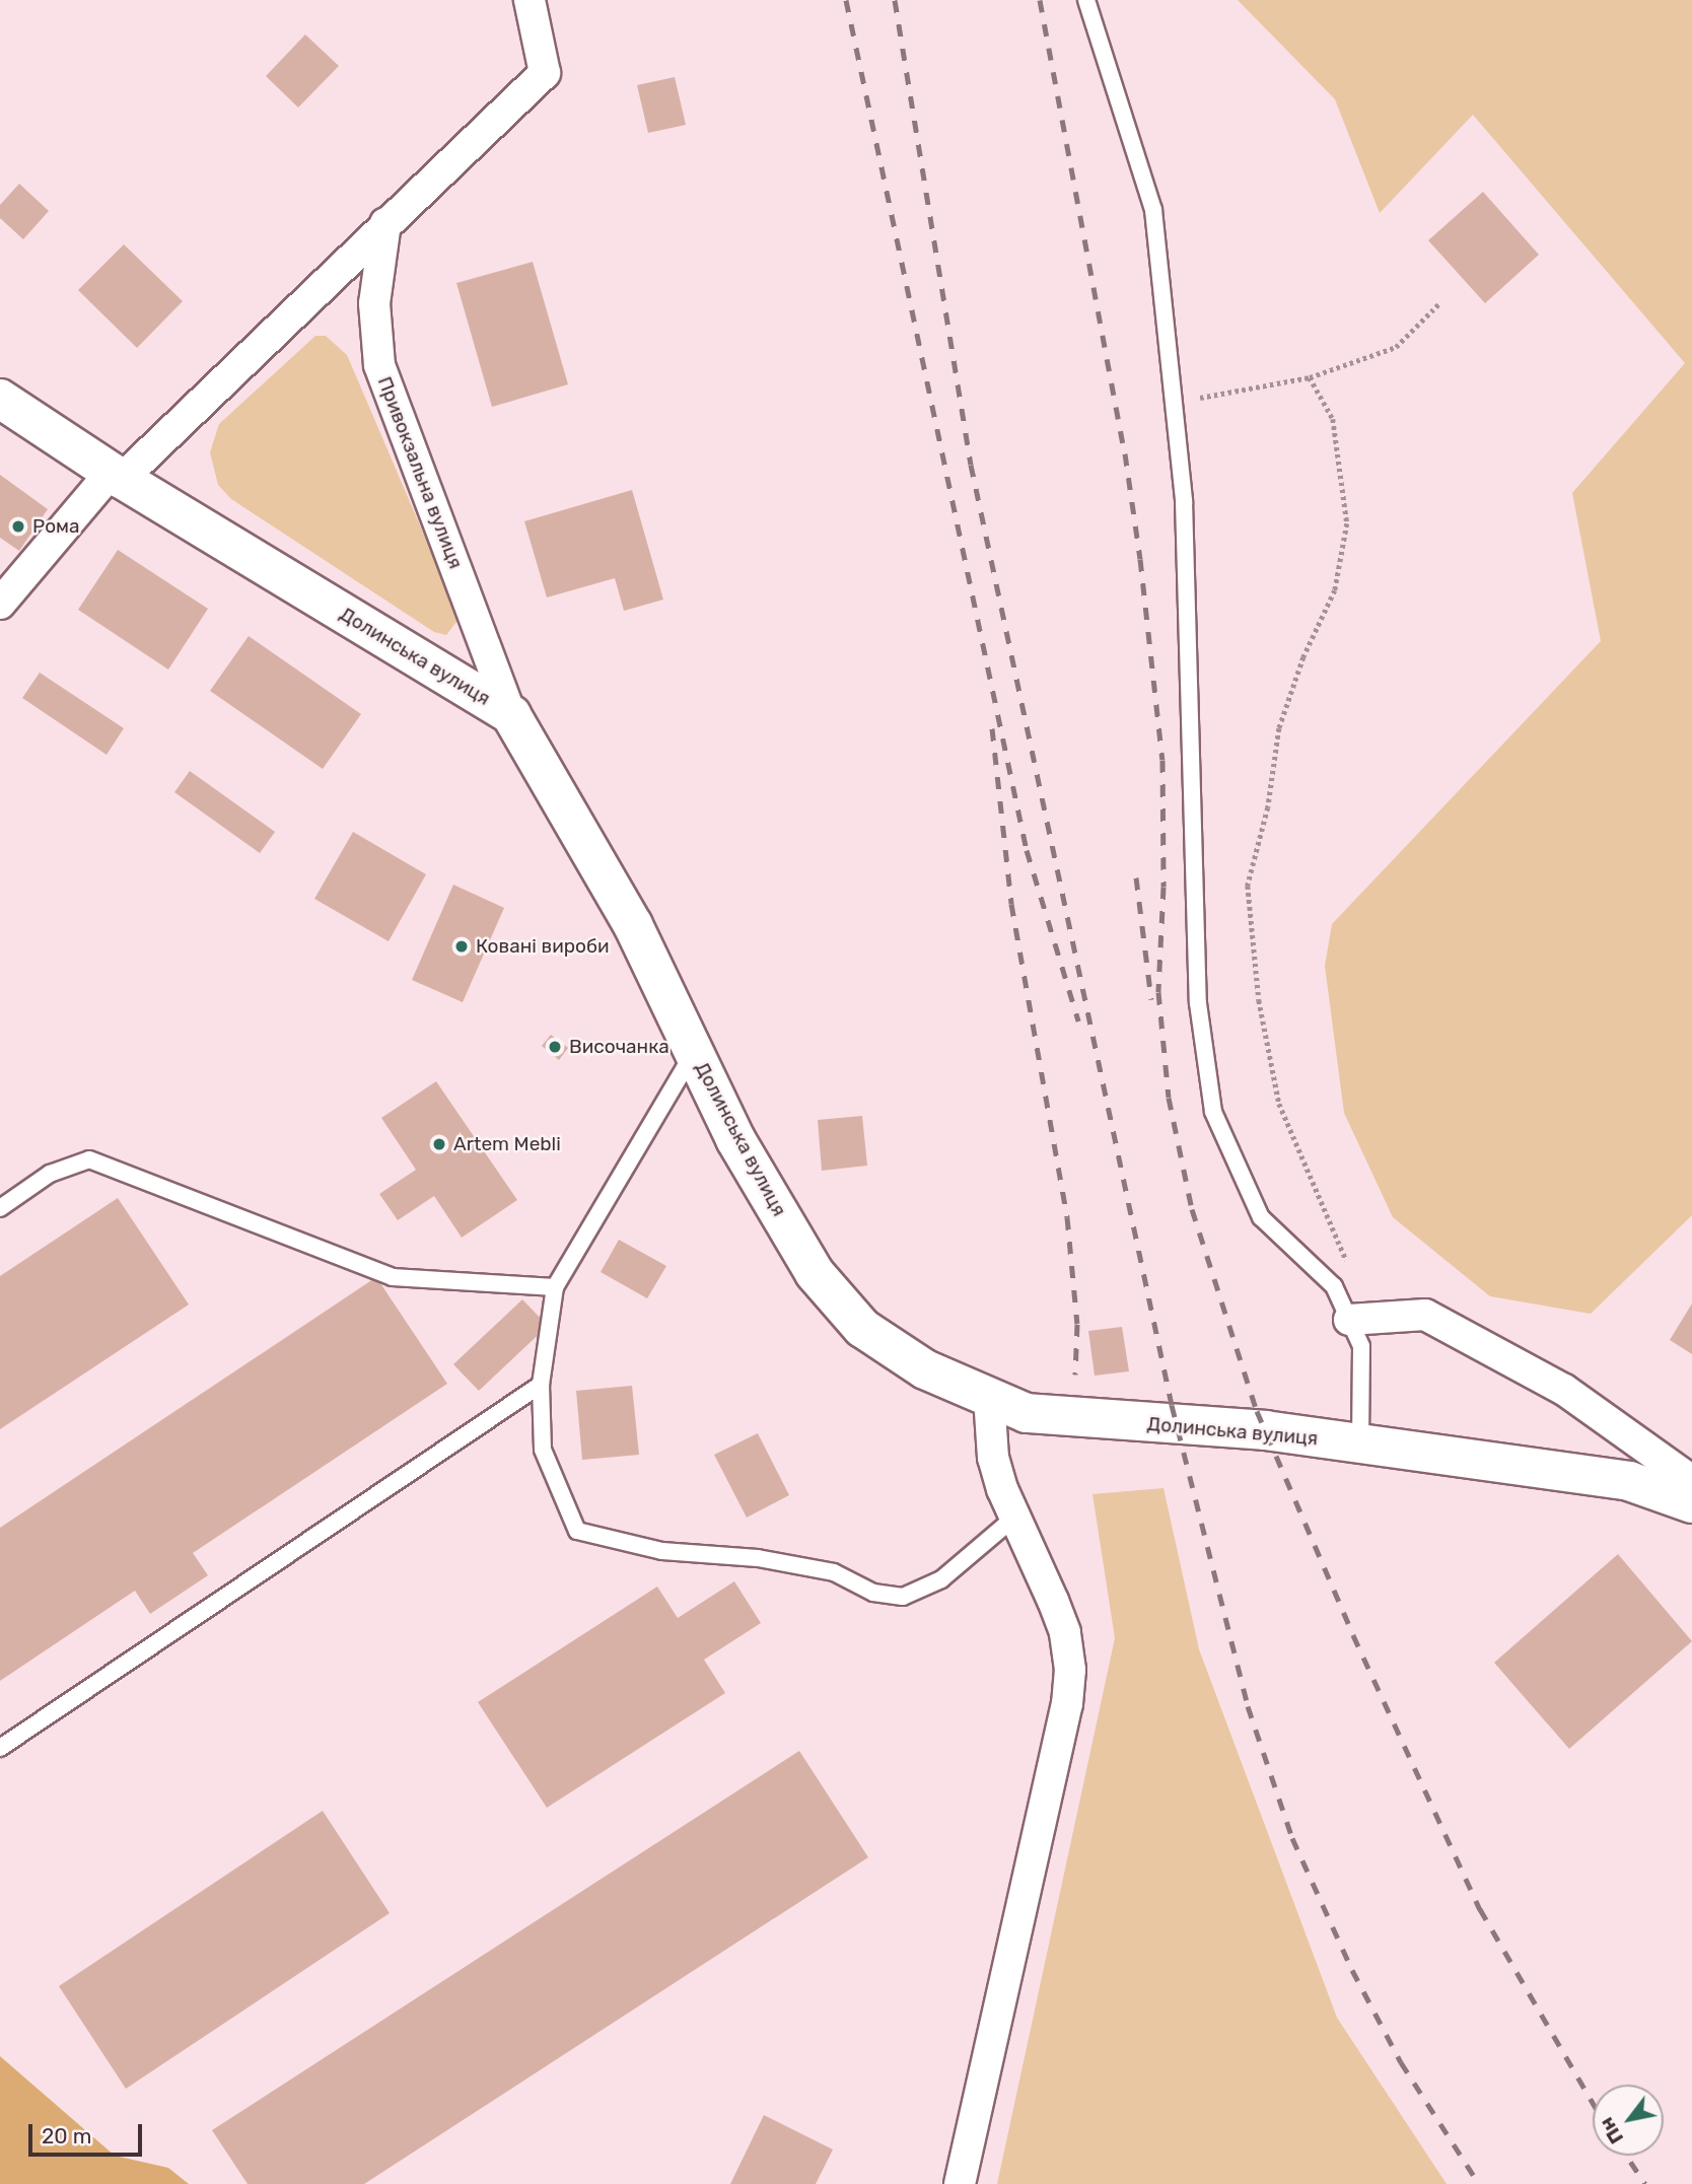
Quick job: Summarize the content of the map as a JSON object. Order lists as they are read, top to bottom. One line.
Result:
{"streets":{"main road":["Долинська вулиця"],"street":["Привокзальна вулиця"]},"crossings":[["Привокзальна вулиця","Долинська вулиця"]],"places":["Рома","Ковані вироби","Височанка","Artem Mebli"],"scale_bar":"20 m","north":"bottom left"}
